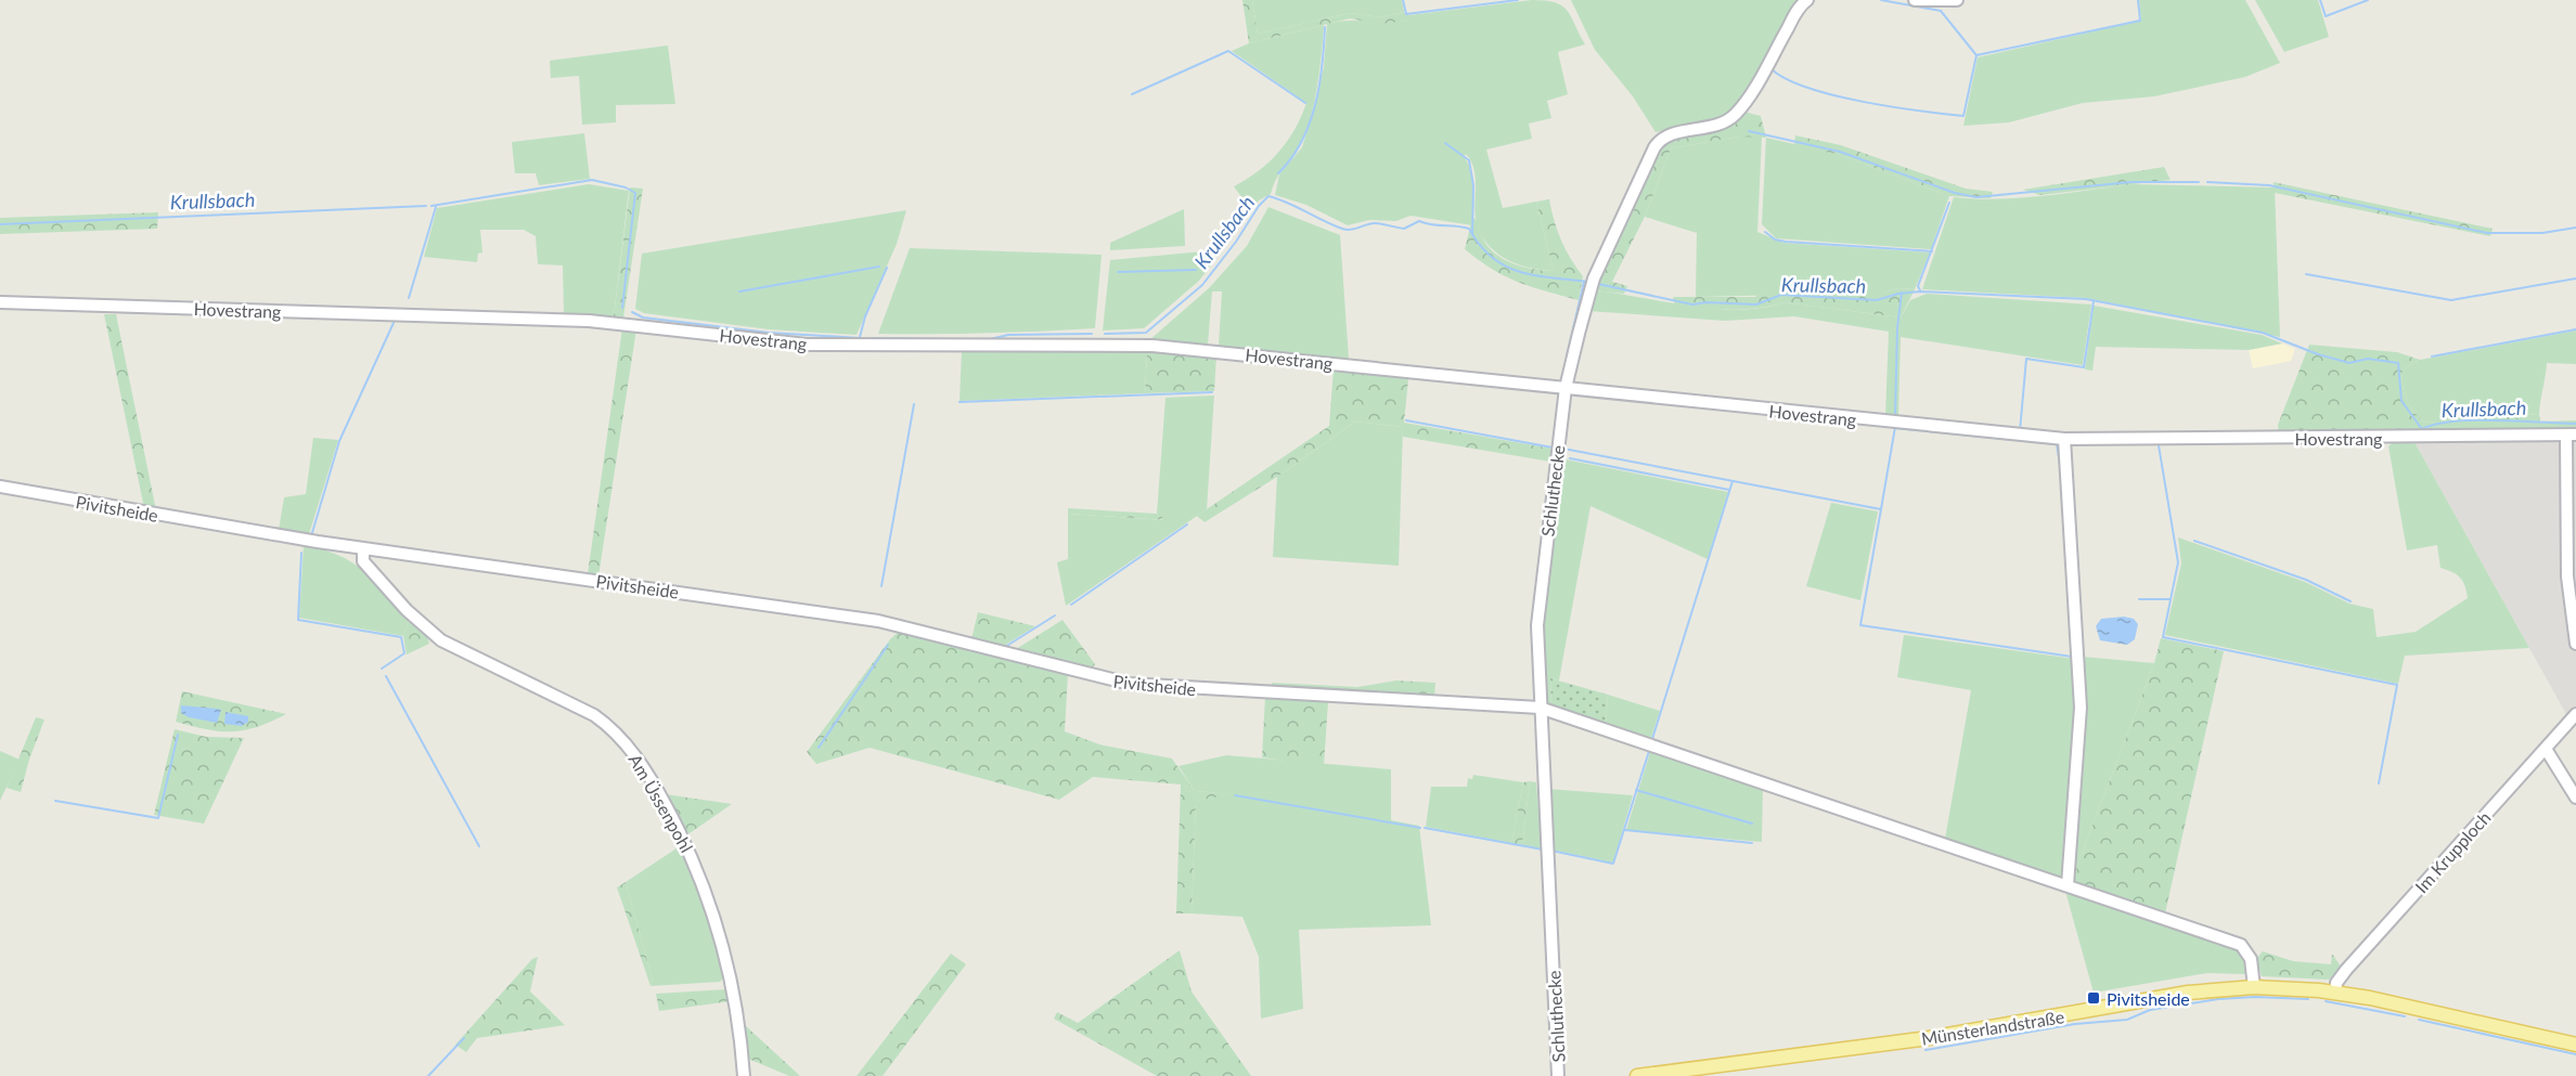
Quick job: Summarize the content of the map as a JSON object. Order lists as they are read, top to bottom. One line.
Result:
{"streets":{"main road":["Münsterlandstraße"],"street":["Hovestrang","Schluthecke","Pivitsheide","Am Üssenpohl","Im Krupploch"]},"crossings":[["Hovestrang","Schluthecke"],["Schluthecke","Pivitsheide"],["Pivitsheide","Am Üssenpohl"],["Pivitsheide","Münsterlandstraße"],["Im Krupploch","Münsterlandstraße"]],"water":["Krullsbach"],"places":{"transit":["Pivitsheide"]}}
